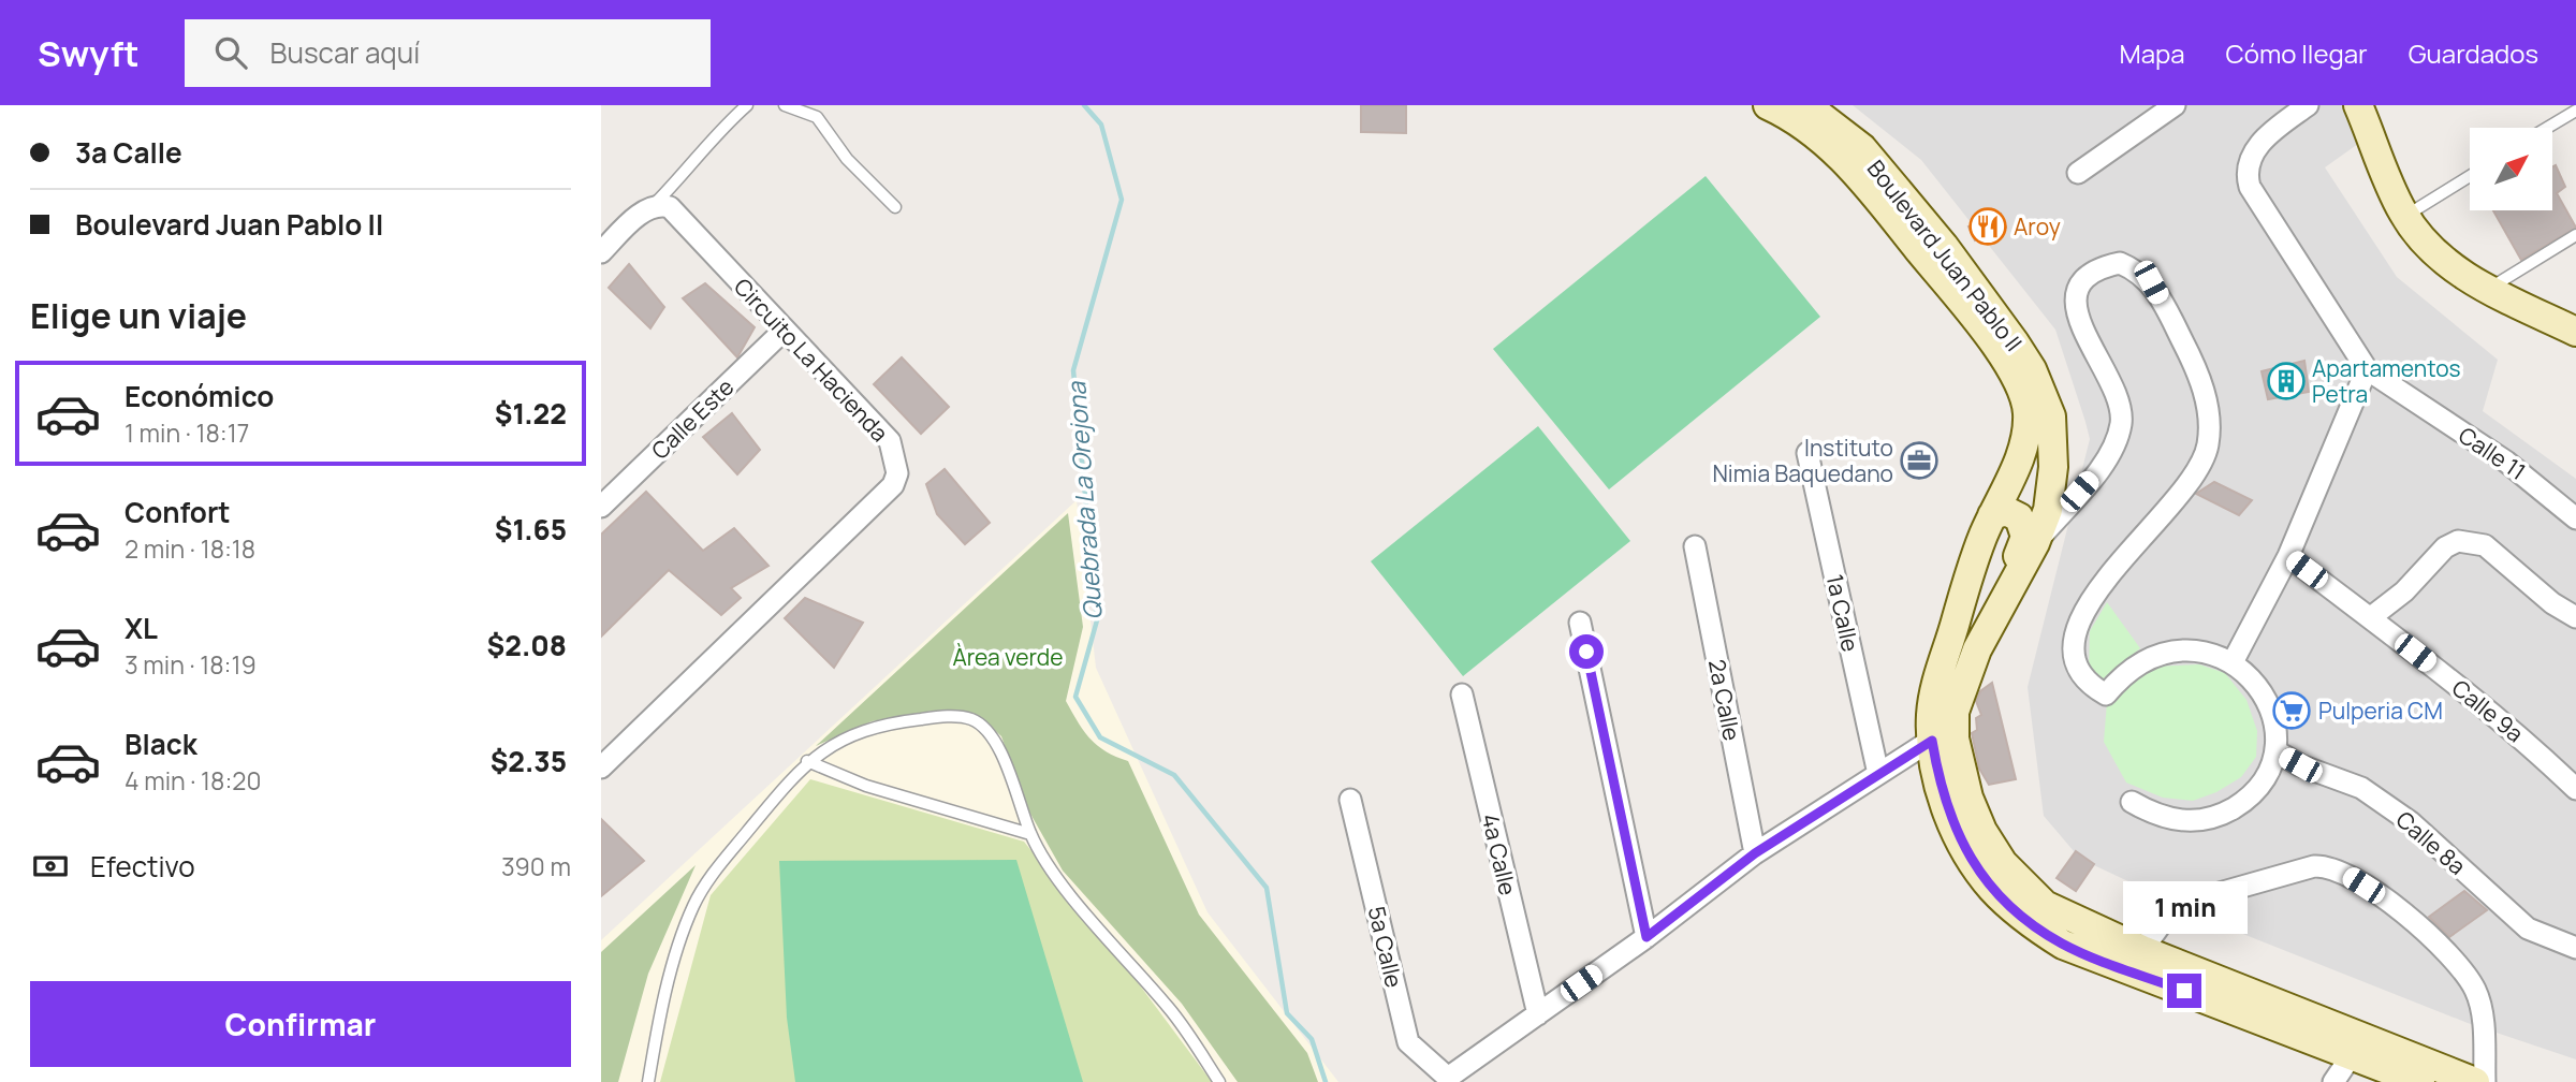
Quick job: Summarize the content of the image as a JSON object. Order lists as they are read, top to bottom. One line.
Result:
{"streets":{"main road":["Boulevard Juan Pablo II"],"street":["Circuito La Hacienda","Calle Este","Calle 11","1a Calle","2a Calle","Calle 9a","Calle 8a","4a Calle","5a Calle"]},"crossings":[["Circuito La Hacienda","Calle Este"],["4a Calle","5a Calle"]],"water":["Quebrada La Orejona"],"parks":["Àrea verde"],"places":{"restaurant":["Aroy"],"building":["Apartamentos Petra"],"office":["Instituto Nimia Baquedano"],"supermarket":["Pulperia CM"]},"north":"top right","page":{"header":"Swyft","search":"Buscar aquí","nav":["Mapa","Cómo llegar","Guardados"],"banner":["3a Calle","Boulevard Juan Pablo II"],"heading":"Elige un viaje","list":[{"name":"Económico","note":"1 min · 18:17","value":"$1.22"},{"name":"Confort","note":"2 min · 18:18","value":"$1.65"},{"name":"XL","note":"3 min · 18:19","value":"$2.08"},{"name":"Black","note":"4 min · 18:20","value":"$2.35"}],"pay":["Efectivo","390 m"],"bubble":"1 min","buttons":"Confirmar"}}
